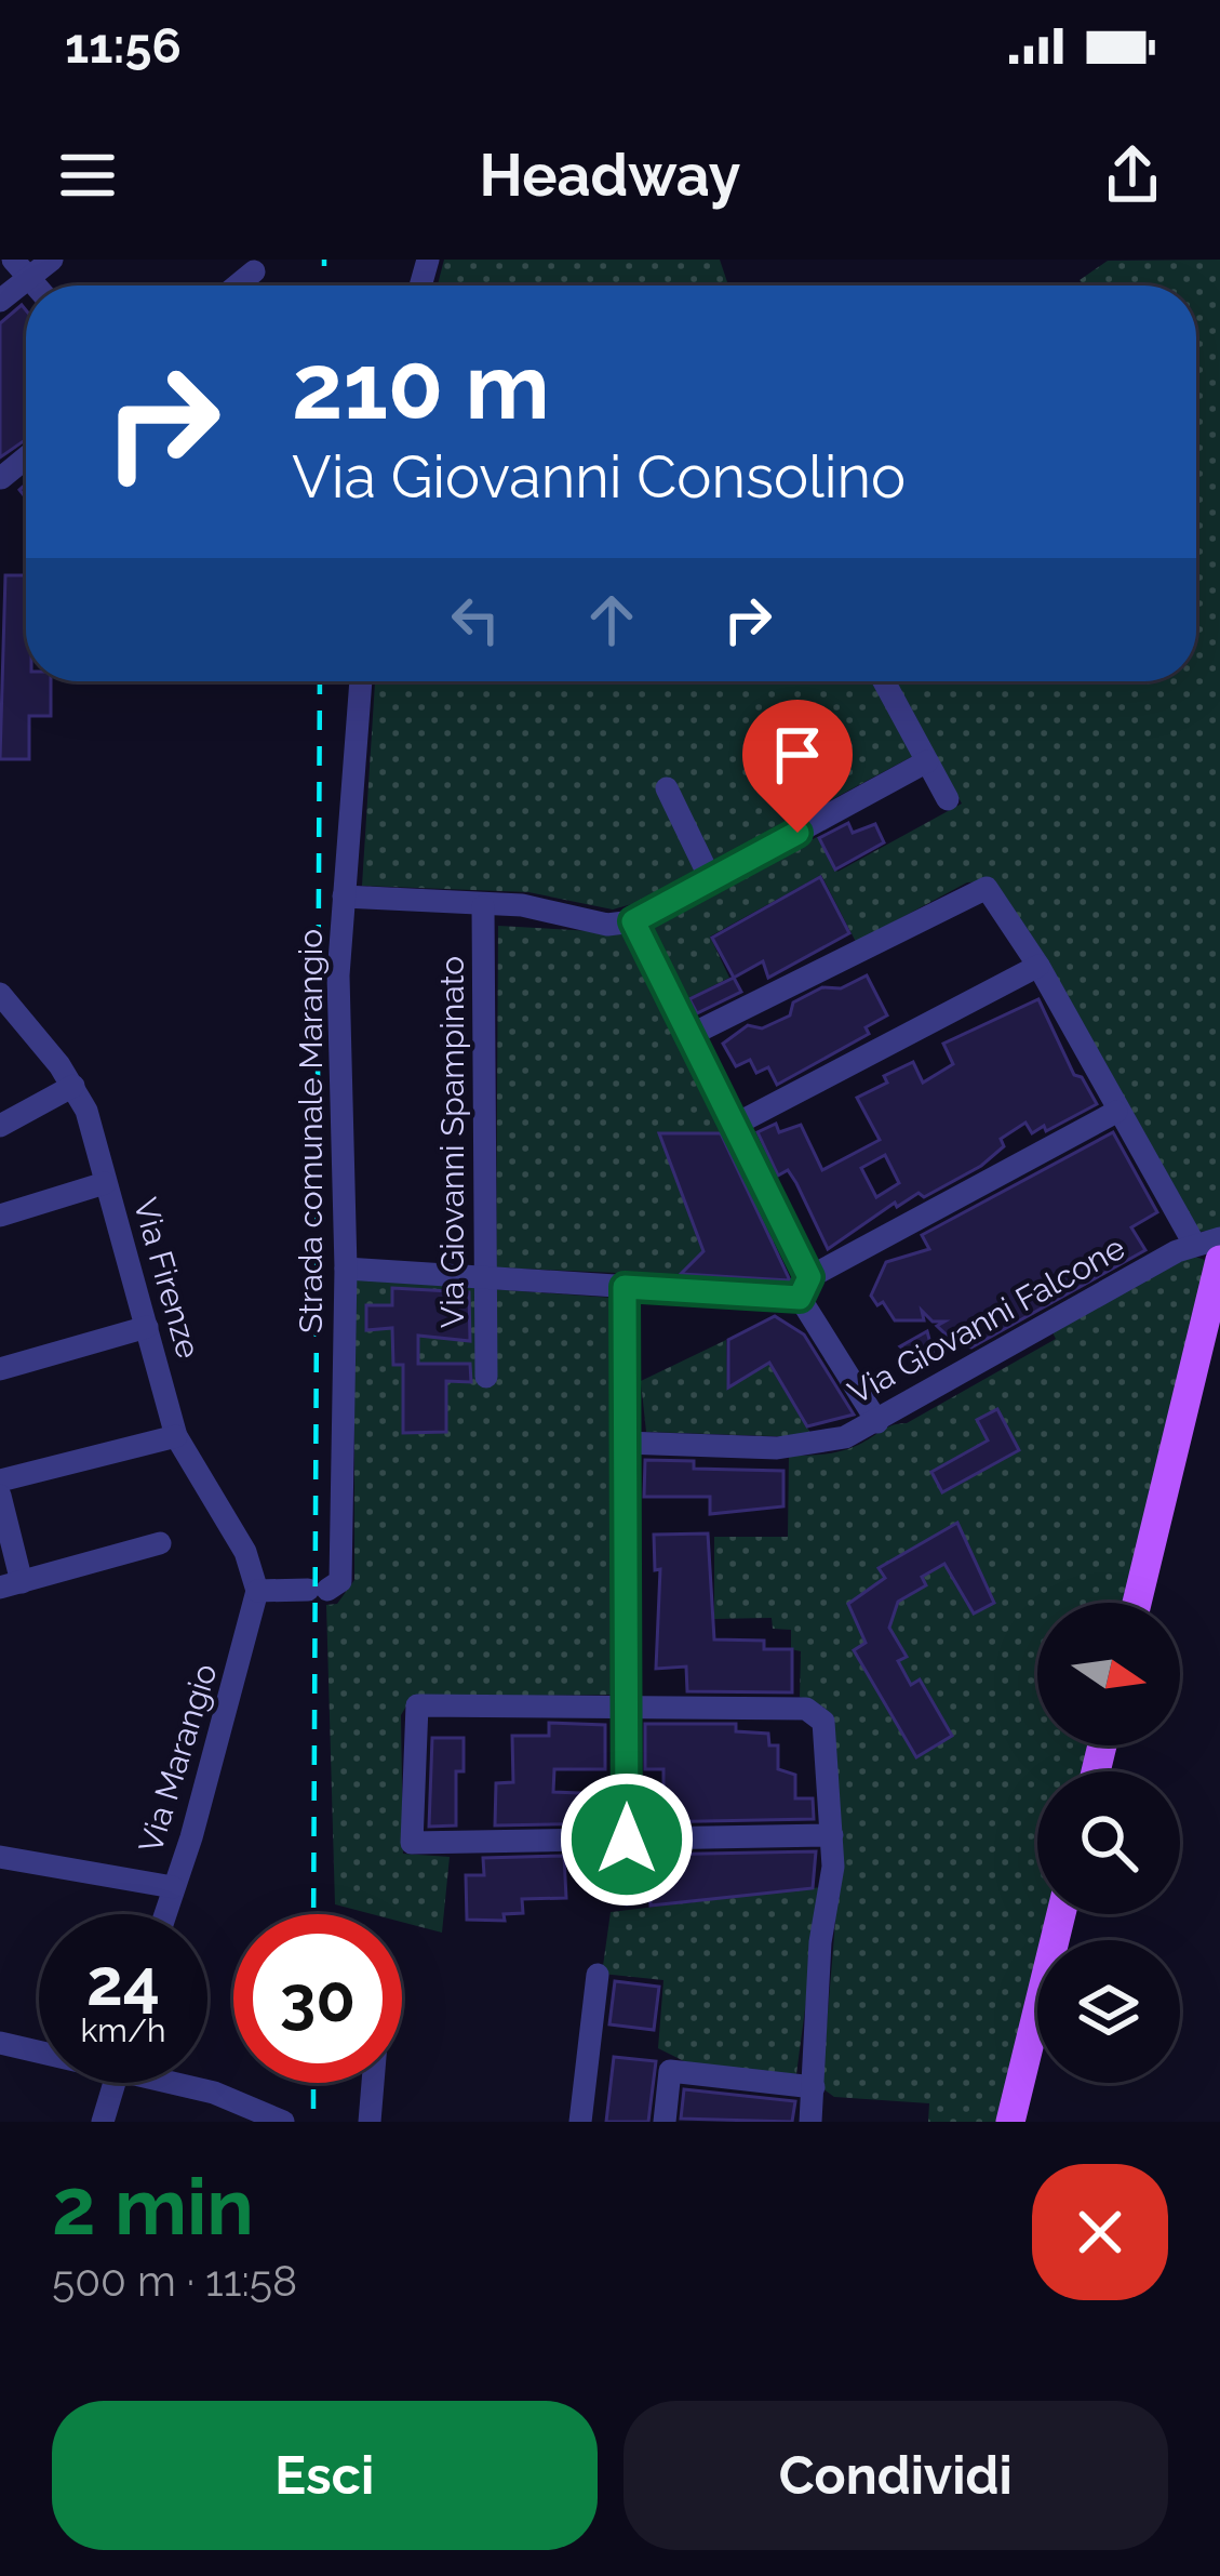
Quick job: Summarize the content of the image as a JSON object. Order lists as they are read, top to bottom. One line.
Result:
{"streets":{"street":["Strada comunale Marangio","Via Giovanni Spampinato","Via Firenze","Via Giovanni Falcone","Via Marangio"]},"crossings":[["Strada comunale Marangio","Via Firenze"],["Strada comunale Marangio","Via Marangio"],["Via Firenze","Via Marangio"]],"north":"right","page":{"status":"11:56","header":"Headway","turn":["210 m","Via Giovanni Consolino"],"speed":"24 km/h","limit":"30","heading":["2 min","500 m · 11:58"],"buttons":["Esci","Condividi"]}}
